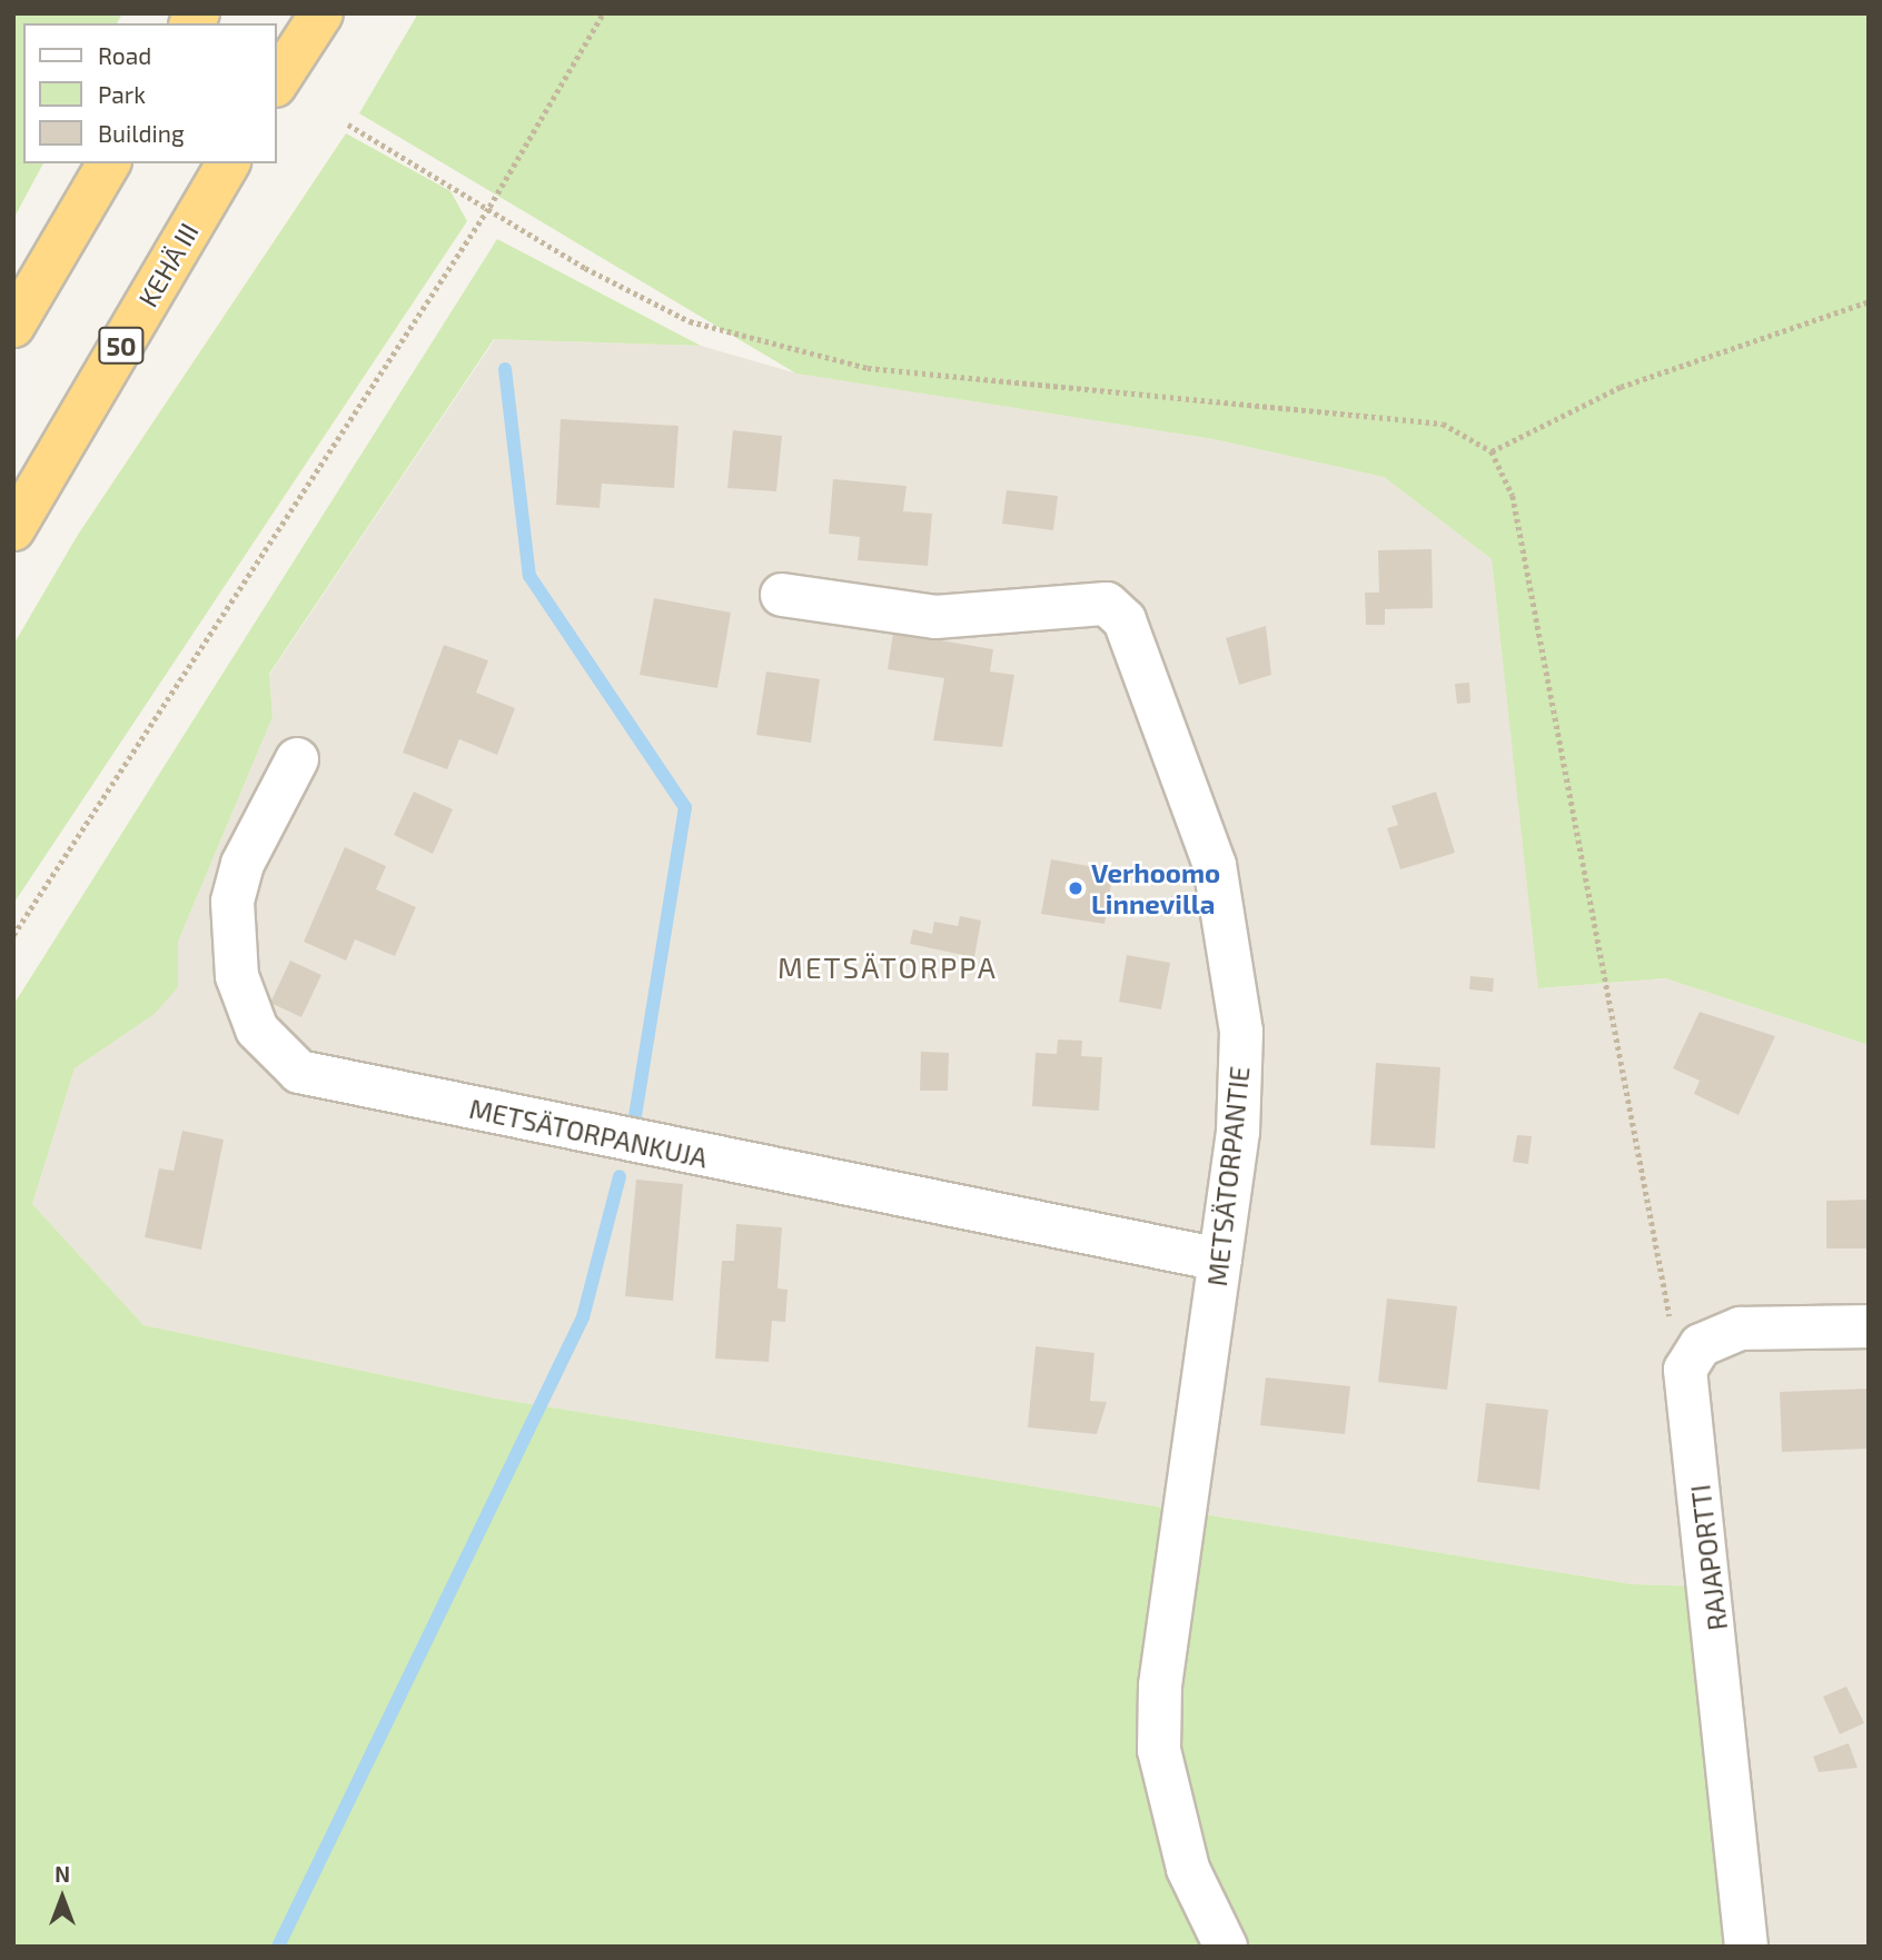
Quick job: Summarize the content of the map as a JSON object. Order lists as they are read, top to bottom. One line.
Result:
{"streets":{"highway":["KEHÄ III","50"],"street":["METSÄTORPANKUJA","METSÄTORPANTIE","RAJAPORTTI"]},"crossings":[["METSÄTORPANKUJA","METSÄTORPANTIE"]],"districts":["METSÄTORPPA"],"places":["Verhoomo Linnevilla"],"legend":["Road","Park","Building"],"north":"top"}
